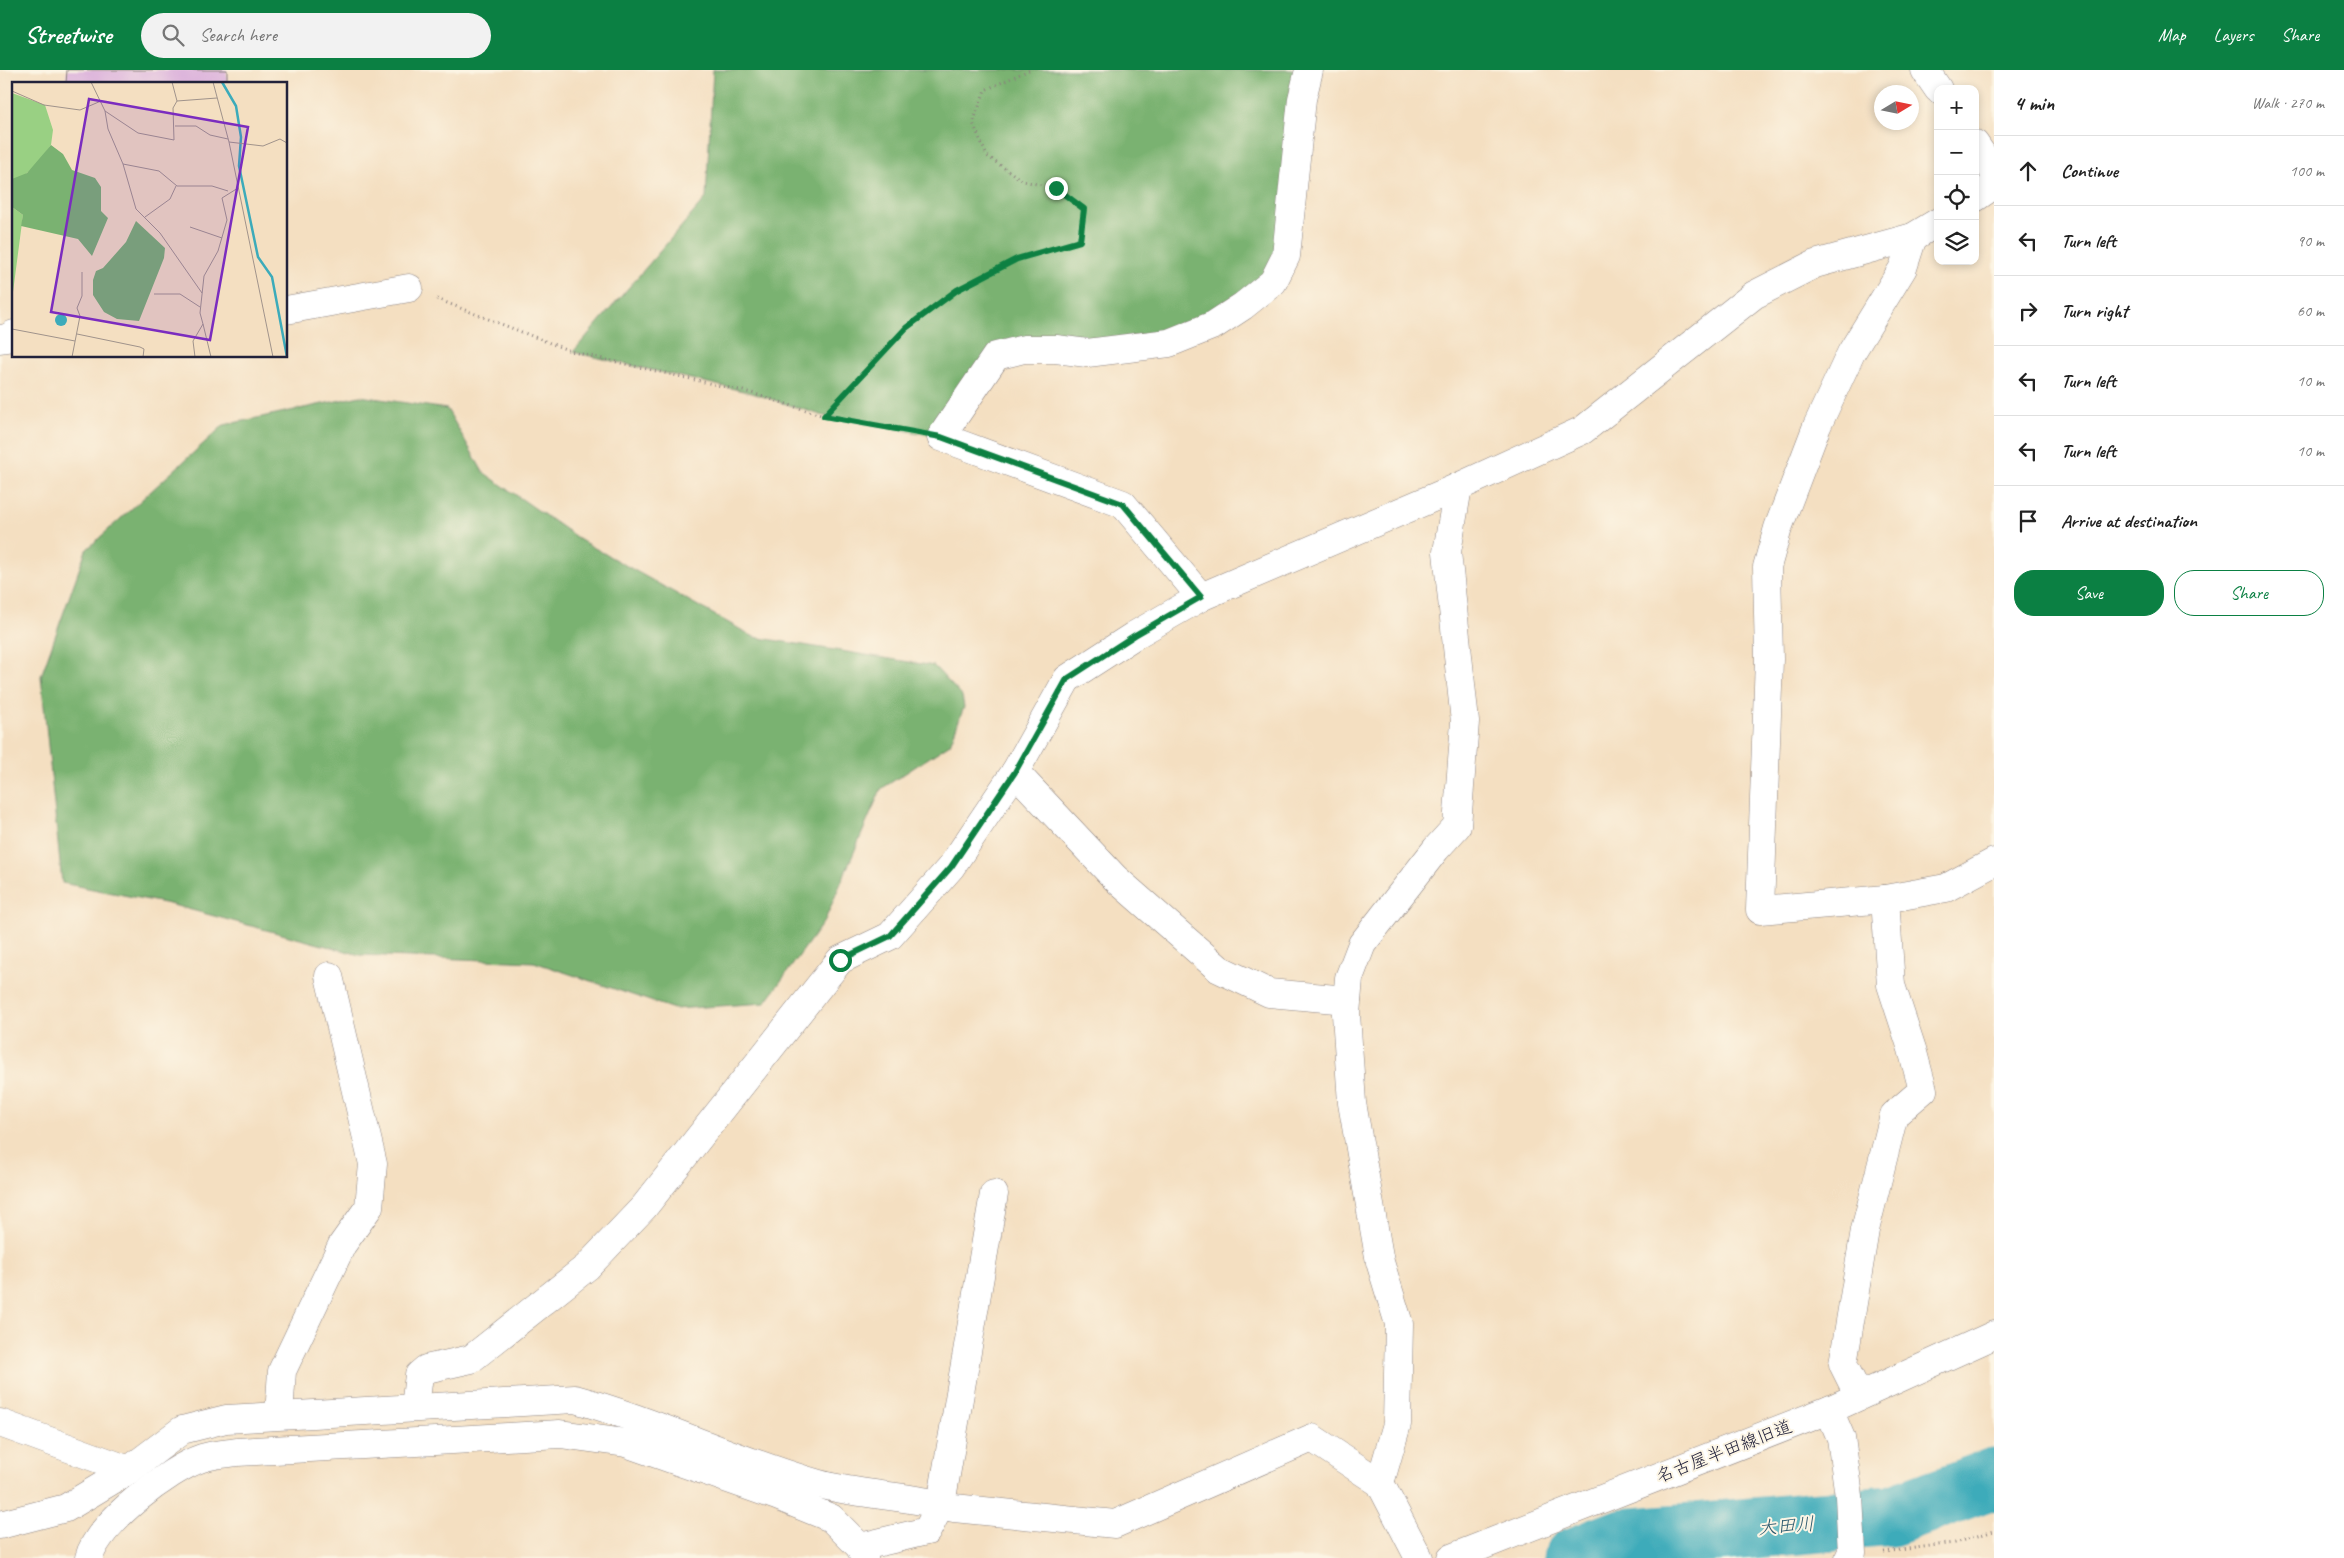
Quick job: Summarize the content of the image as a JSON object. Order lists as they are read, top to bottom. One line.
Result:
{"streets":{"street":["名古屋半田線旧道"]},"water":["大田川"],"north":"right","page":{"header":"Streetwise","search":"Search here","nav":["Map","Layers","Share"],"heading":["4 min","Walk · 270 m"],"map_buttons":["+","−"],"list":[["Continue","100 m"],["Turn left","90 m"],["Turn right","60 m"],["Turn left","10 m"],["Turn left","10 m"],"Arrive at destination"],"buttons":["Save","Share"]}}
